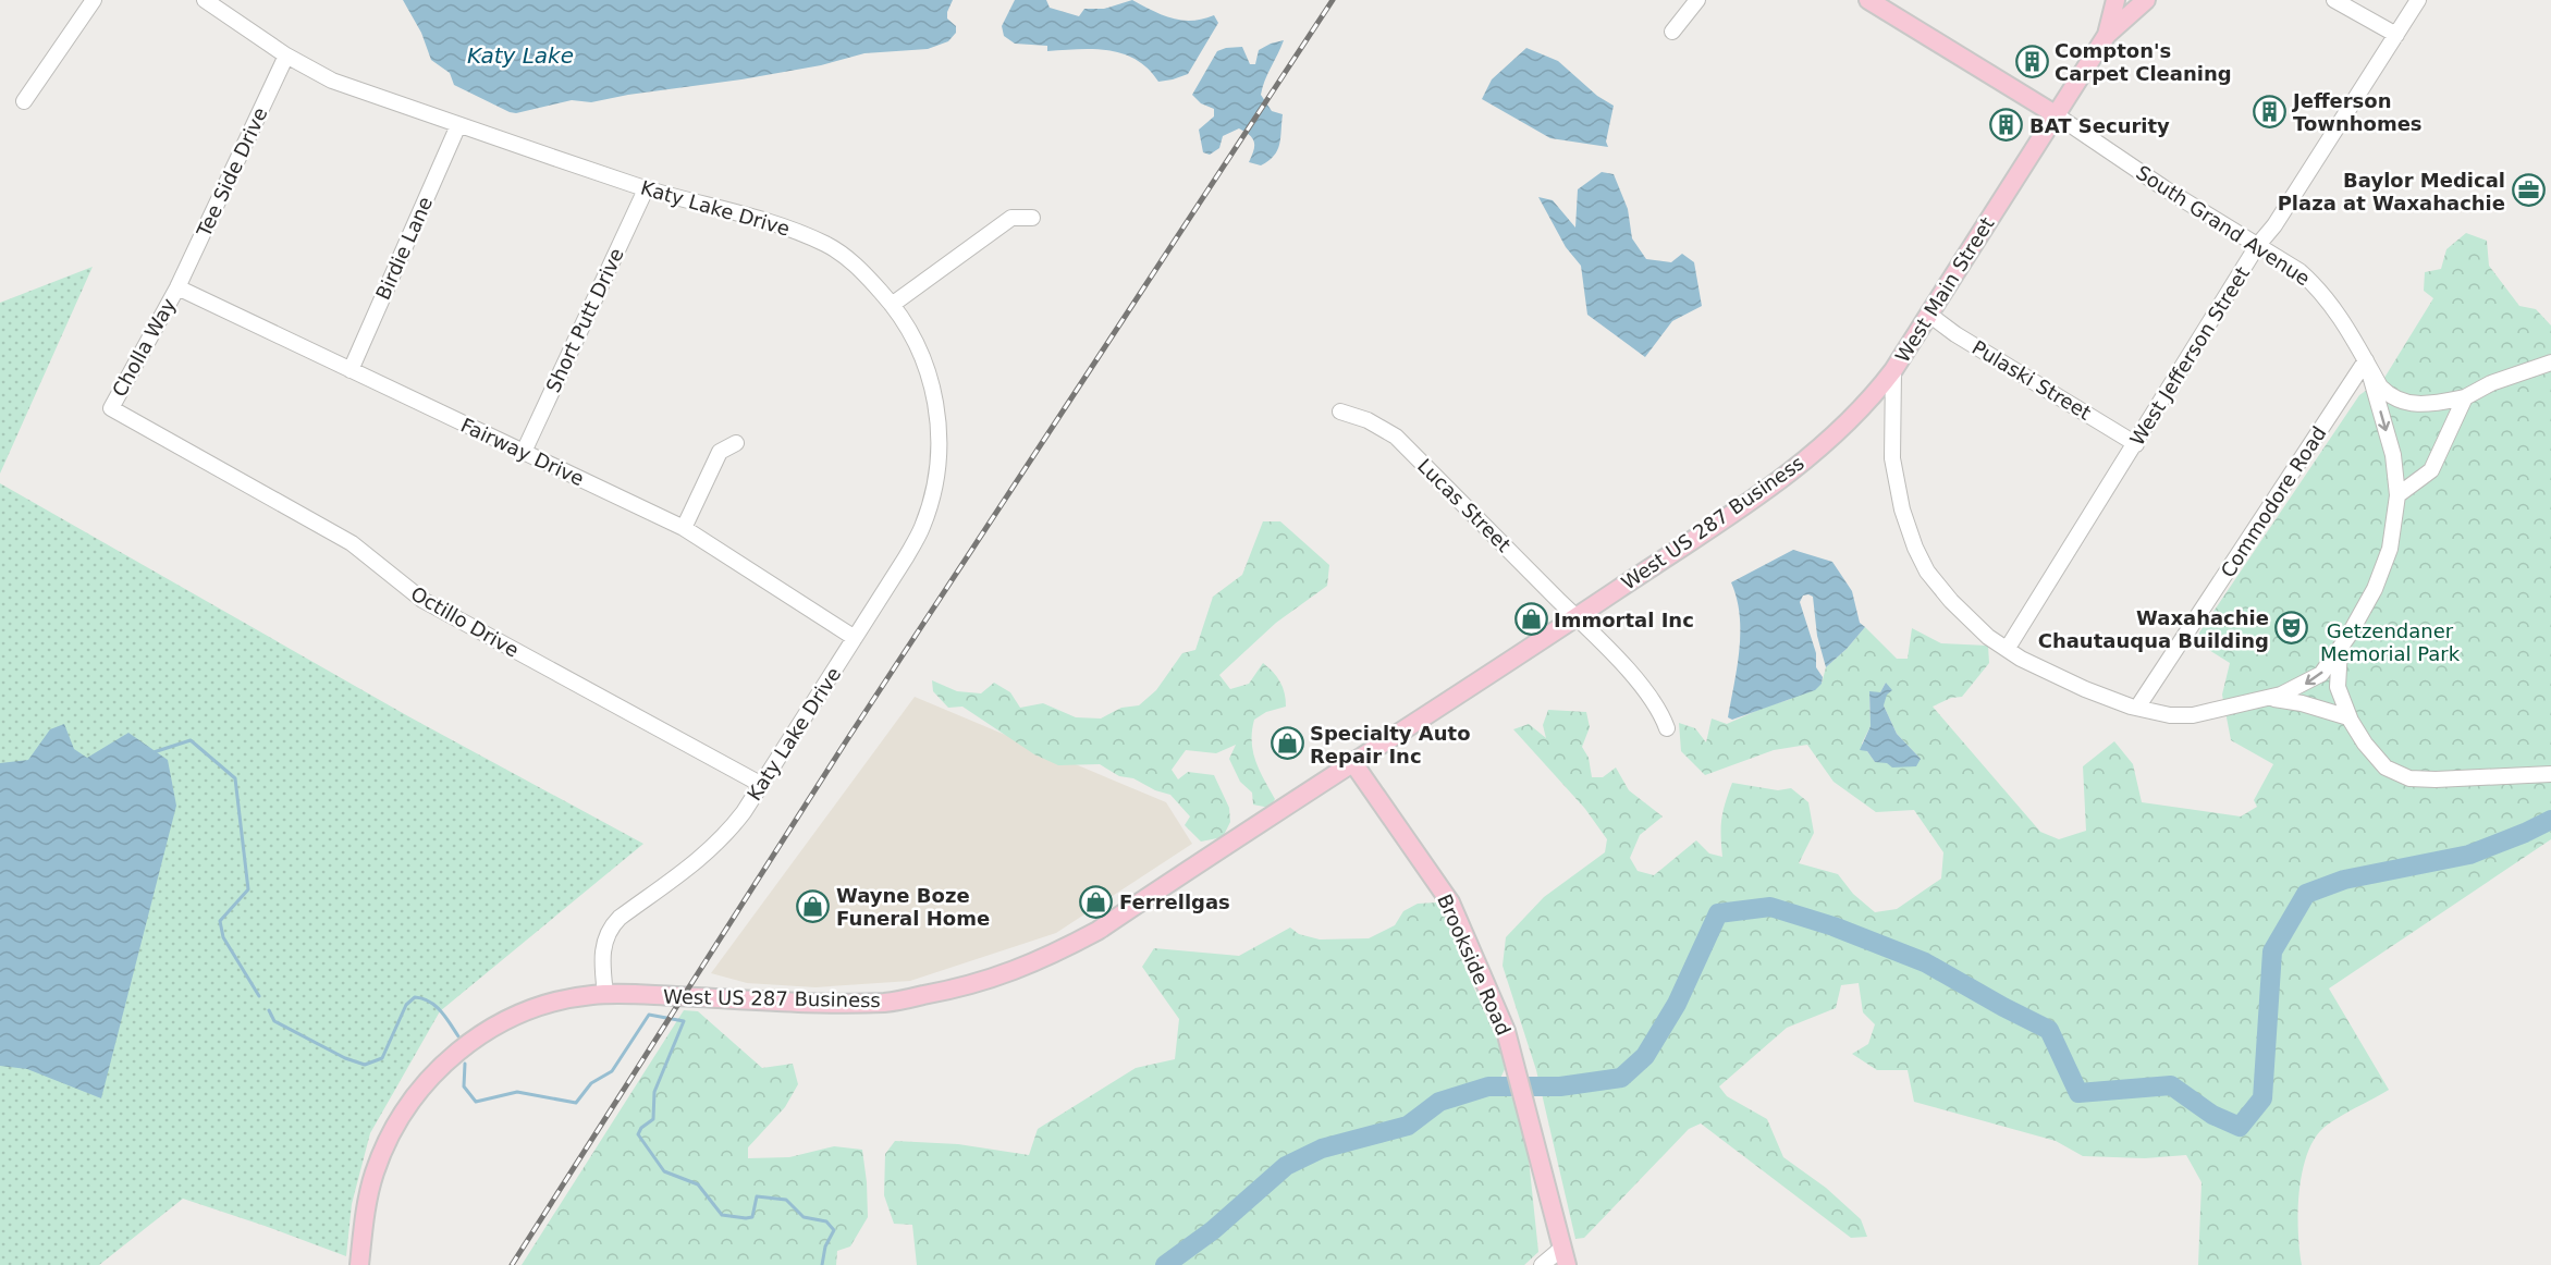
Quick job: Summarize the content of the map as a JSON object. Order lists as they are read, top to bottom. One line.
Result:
{"streets":{"main road":["West Main Street","West US 287 Business","Brookside Road"],"street":["Tee Side Drive","Katy Lake Drive","South Grand Avenue","Birdie Lane","Short Putt Drive","Cholla Way","West Jefferson Street","Pulaski Street","Fairway Drive","Commodore Road","Lucas Street","Octillo Drive"]},"crossings":[["Tee Side Drive","Katy Lake Drive"],["Tee Side Drive","Cholla Way"],["Tee Side Drive","Fairway Drive"],["Katy Lake Drive","Birdie Lane"],["Katy Lake Drive","Short Putt Drive"],["Katy Lake Drive","Fairway Drive"],["Katy Lake Drive","West US 287 Business"],["Katy Lake Drive","Octillo Drive"],["South Grand Avenue","West Main Street"],["South Grand Avenue","West Jefferson Street"],["South Grand Avenue","Commodore Road"],["Birdie Lane","Fairway Drive"],["West Main Street","West Jefferson Street"],["West Main Street","Pulaski Street"],["West Main Street","Commodore Road"],["West Main Street","West US 287 Business"],["Short Putt Drive","Fairway Drive"],["Cholla Way","Fairway Drive"],["Cholla Way","Octillo Drive"],["West Jefferson Street","Pulaski Street"],["Lucas Street","West US 287 Business"],["West US 287 Business","Brookside Road"]],"water":["Katy Lake"],"parks":["Getzendaner Memorial Park"],"places":{"building":["Compton's Carpet Cleaning","Jefferson Townhomes","BAT Security"],"office":["Baylor Medical Plaza at Waxahachie"],"shop":["Immortal Inc","Specialty Auto Repair Inc","Ferrellgas","Wayne Boze Funeral Home"],"theatre":["Waxahachie Chautauqua Building"]}}
